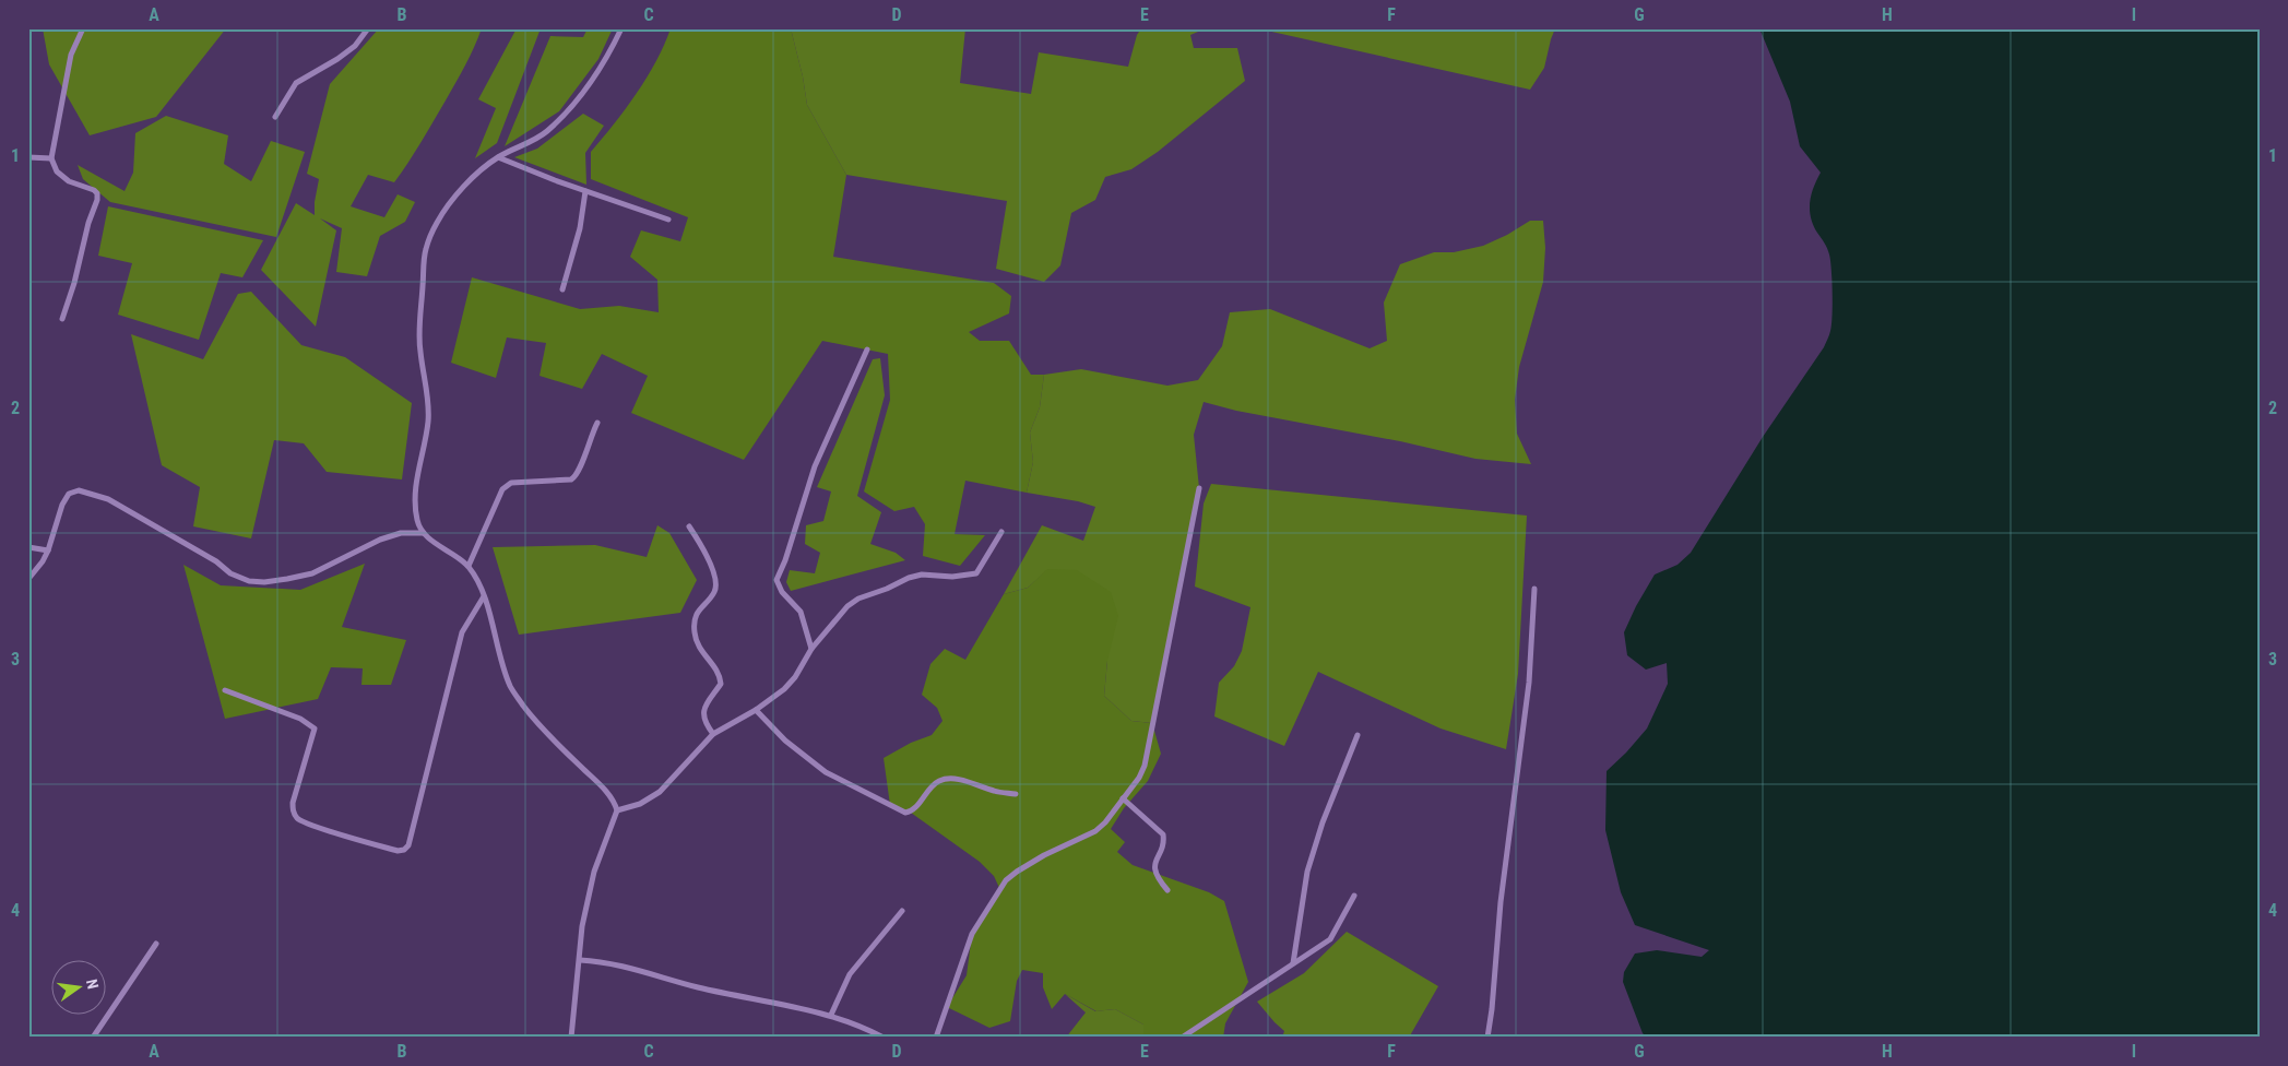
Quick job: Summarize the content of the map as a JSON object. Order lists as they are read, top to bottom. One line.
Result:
{"north":"right","grid":{"columns":["A","B","C","D","E","F","G","H","I"],"rows":["1","2","3","4"]}}
